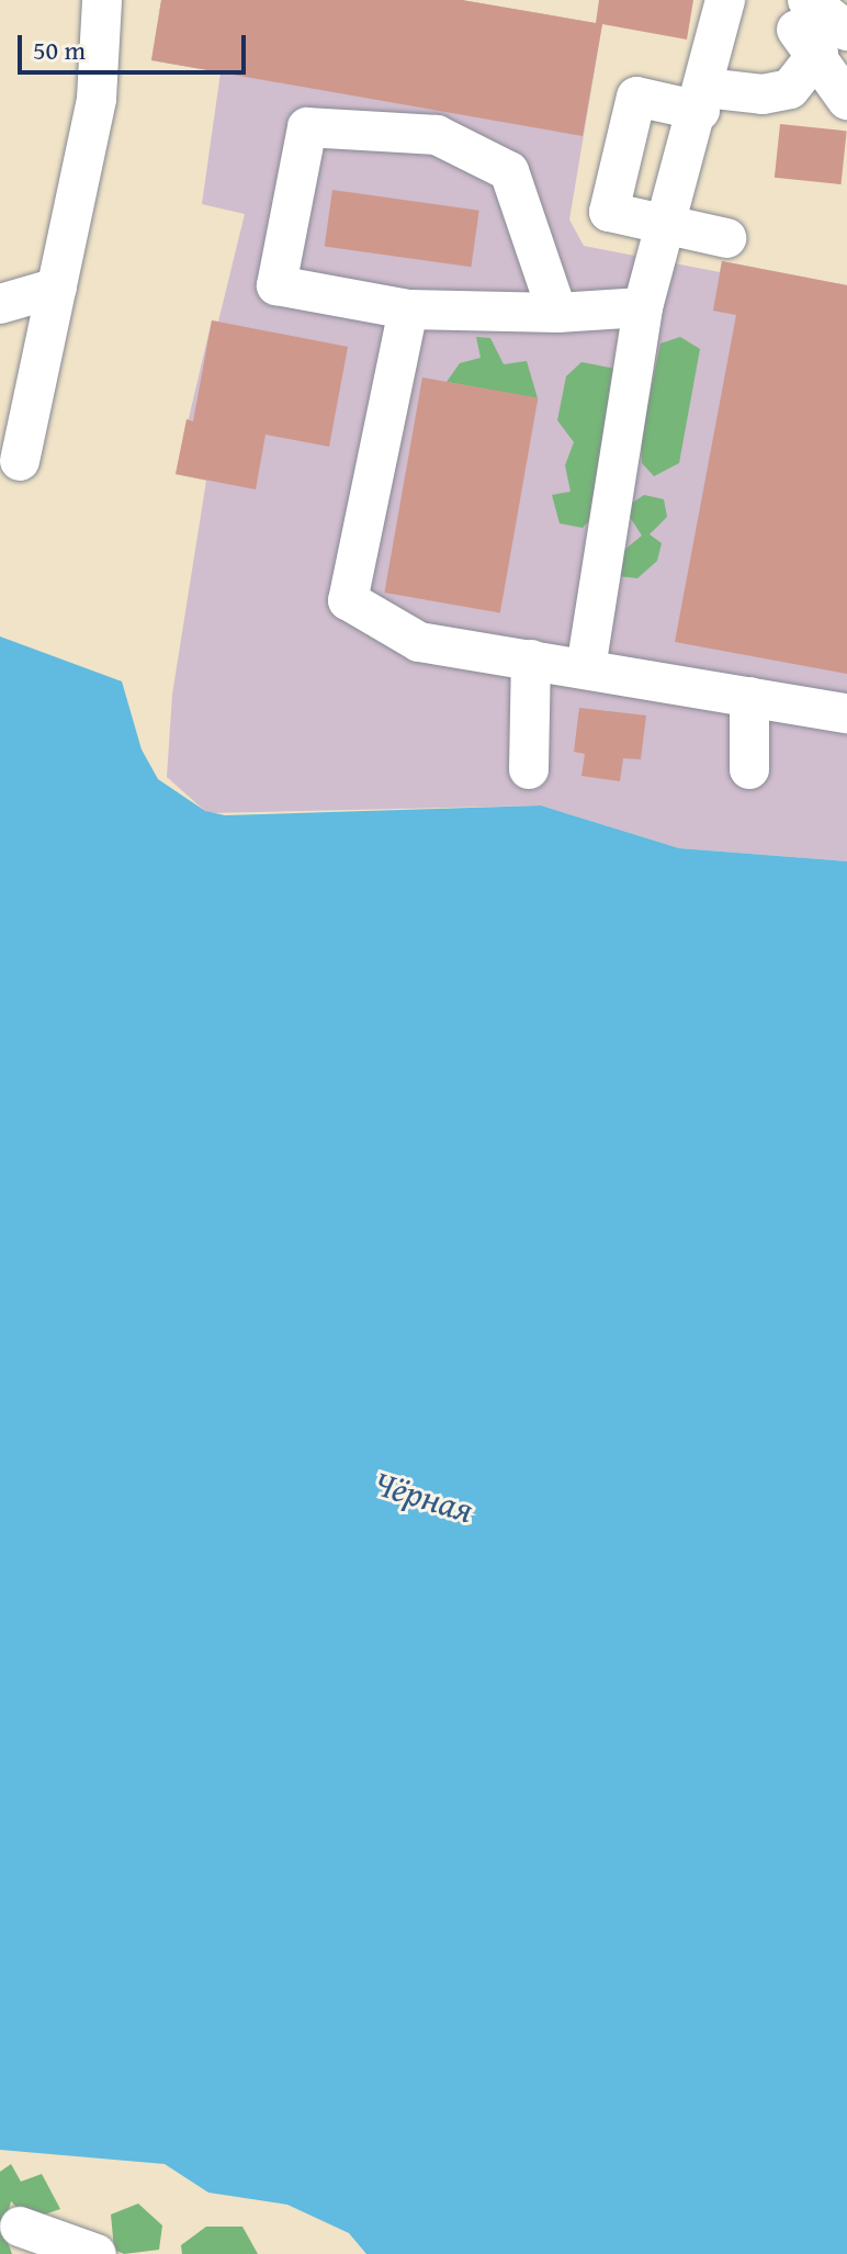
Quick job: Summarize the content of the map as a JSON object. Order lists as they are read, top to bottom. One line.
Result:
{"water":["Чёрная"],"scale_bar":"50 m"}
